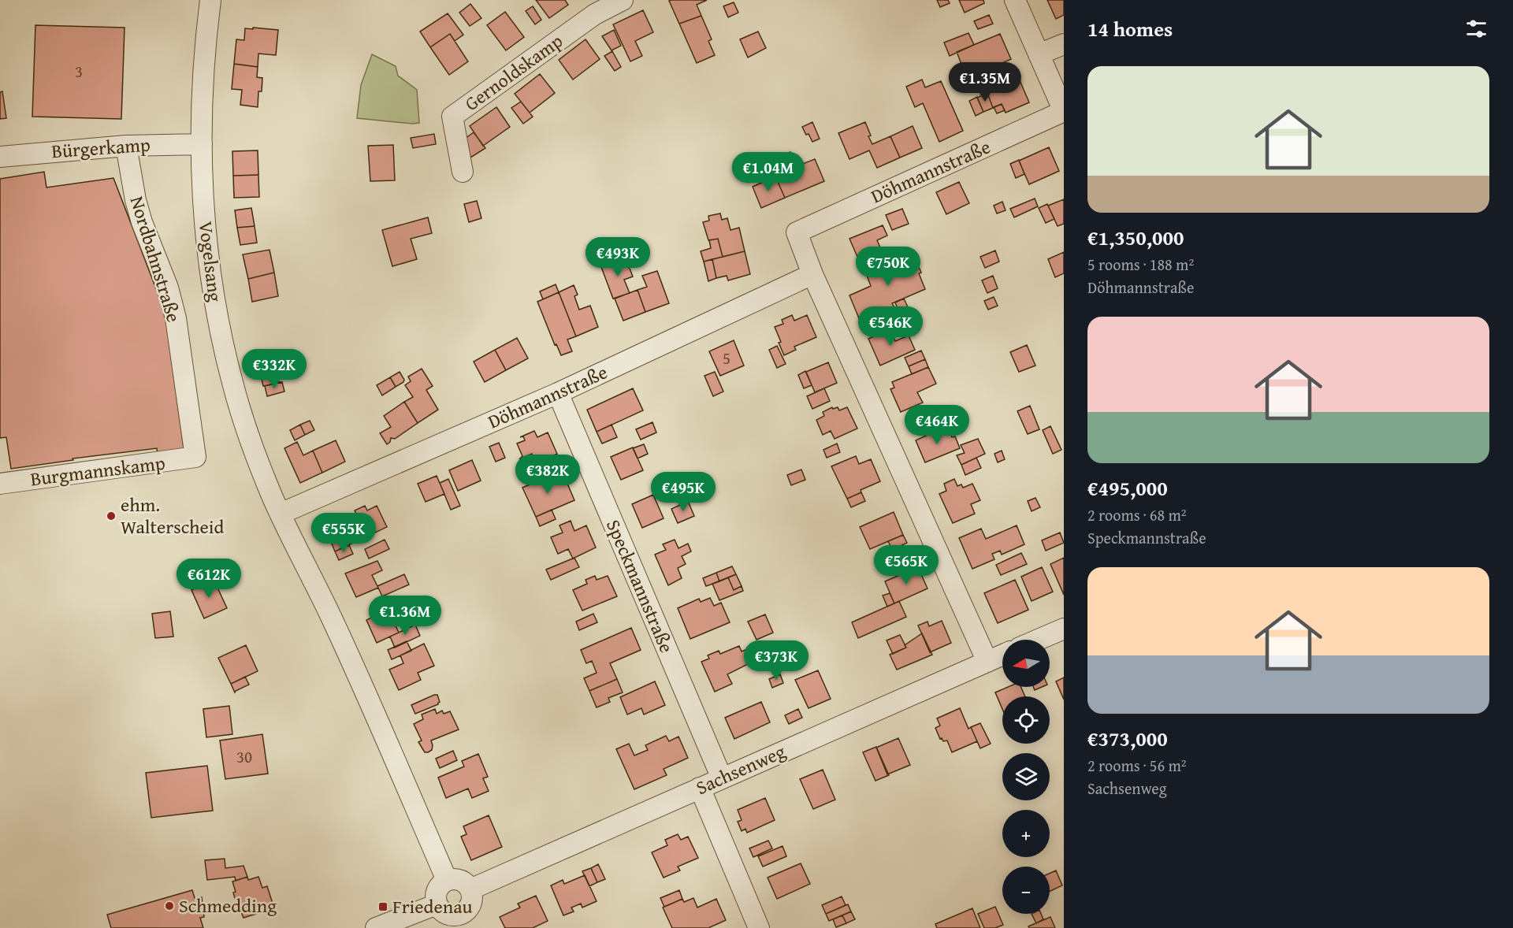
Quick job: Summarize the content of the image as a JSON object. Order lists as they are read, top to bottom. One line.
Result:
{"streets":{"street":["Gernoldskamp","Bürgerkamp","Döhmannstraße","Nordbahnstraße","Vogelsang","Burgmannskamp","Speckmannstraße","Sachsenweg"]},"crossings":[["Bürgerkamp","Nordbahnstraße"],["Bürgerkamp","Vogelsang"],["Döhmannstraße","Vogelsang"],["Döhmannstraße","Speckmannstraße"],["Nordbahnstraße","Burgmannskamp"],["Speckmannstraße","Sachsenweg"]],"places":{"other":["ehm. Walterscheid","Schmedding"],"transit":["Friedenau"]},"house_numbers":["3","5","30"],"north":"left","page":{"heading":"14 homes","list":[{"name":"€1,350,000","note":"5 rooms · 188 m² · Döhmannstraße"},{"name":"€495,000","note":"2 rooms · 68 m² · Speckmannstraße"},{"name":"€373,000","note":"2 rooms · 56 m² · Sachsenweg"}],"price":["€1.35M","€1.04M","€493K","€750K","€546K","€332K","€464K","€382K","€495K","€555K","€565K","€612K","€1.36M","€373K"],"map_buttons":["+","−"]}}
